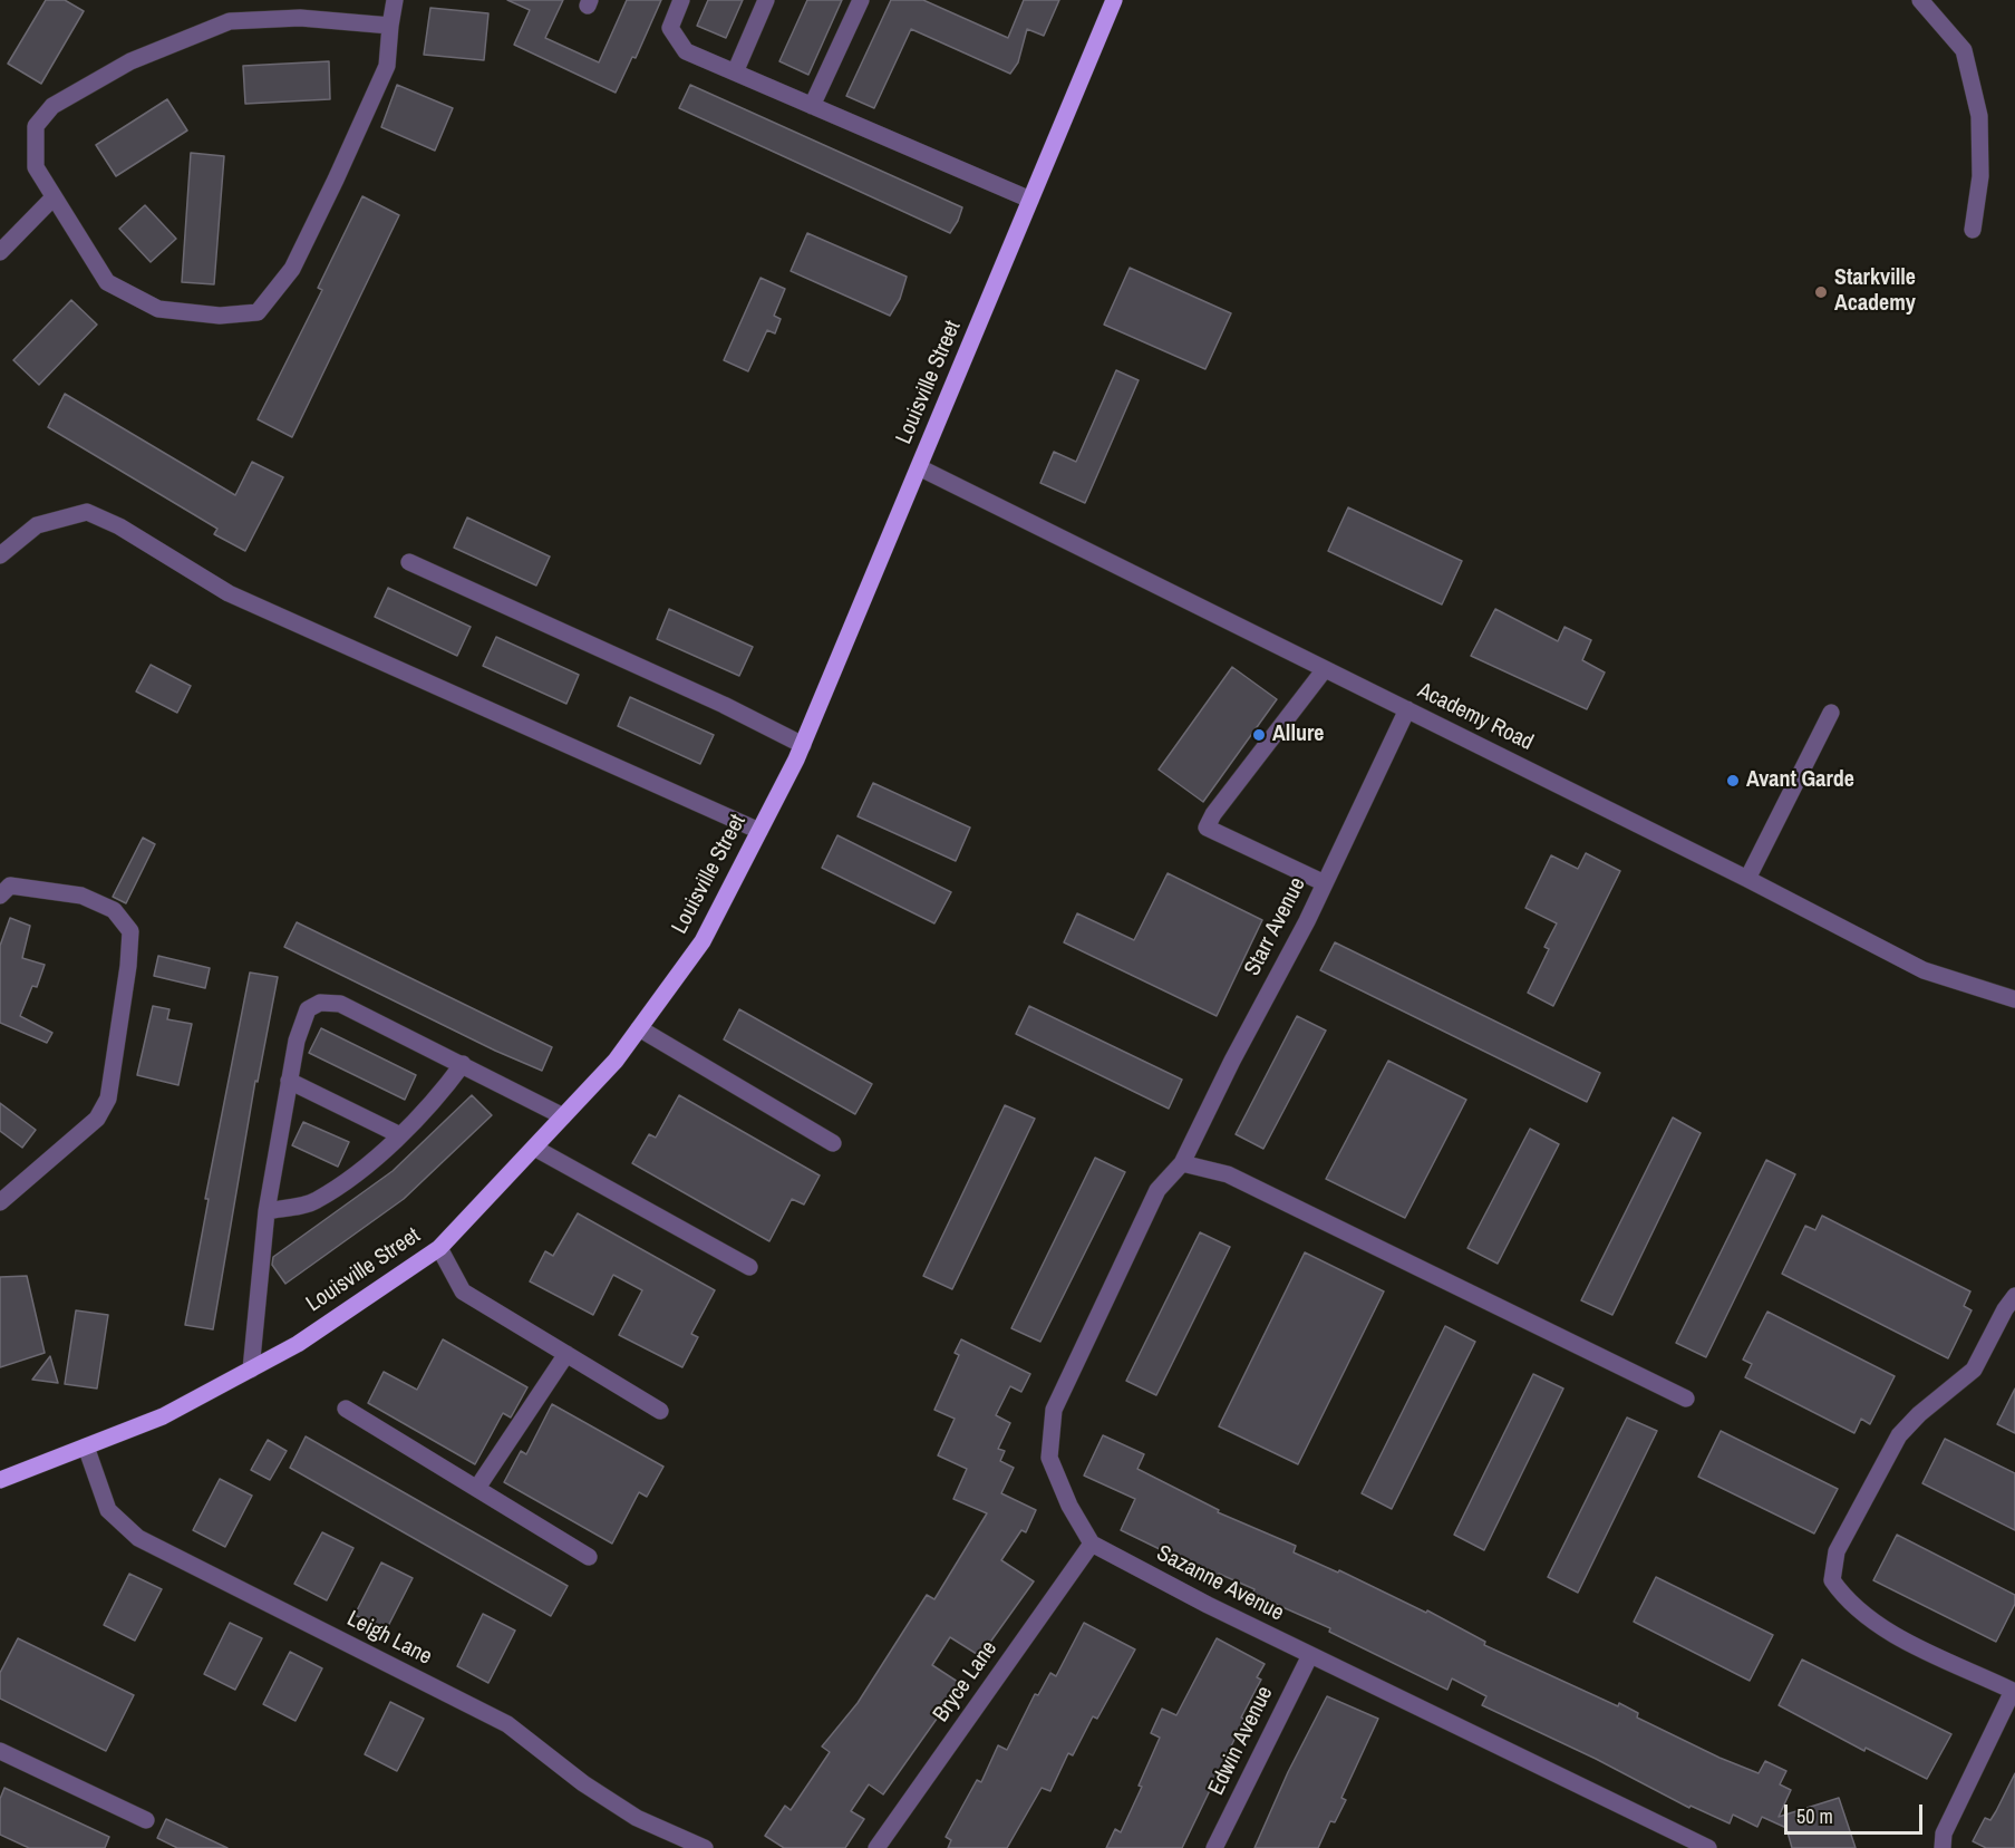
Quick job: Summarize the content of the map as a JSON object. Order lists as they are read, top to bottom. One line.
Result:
{"streets":{"main road":["Louisville Street"],"street":["Academy Road","Starr Avenue","Sazanne Avenue","Leigh Lane","Bryce Lane","Edwin Avenue"]},"crossings":[["Louisville Street","Academy Road"],["Louisville Street","Leigh Lane"],["Academy Road","Starr Avenue"],["Sazanne Avenue","Bryce Lane"],["Sazanne Avenue","Edwin Avenue"]],"places":["Starkville Academy","Allure","Avant Garde"],"scale_bar":"50 m"}
